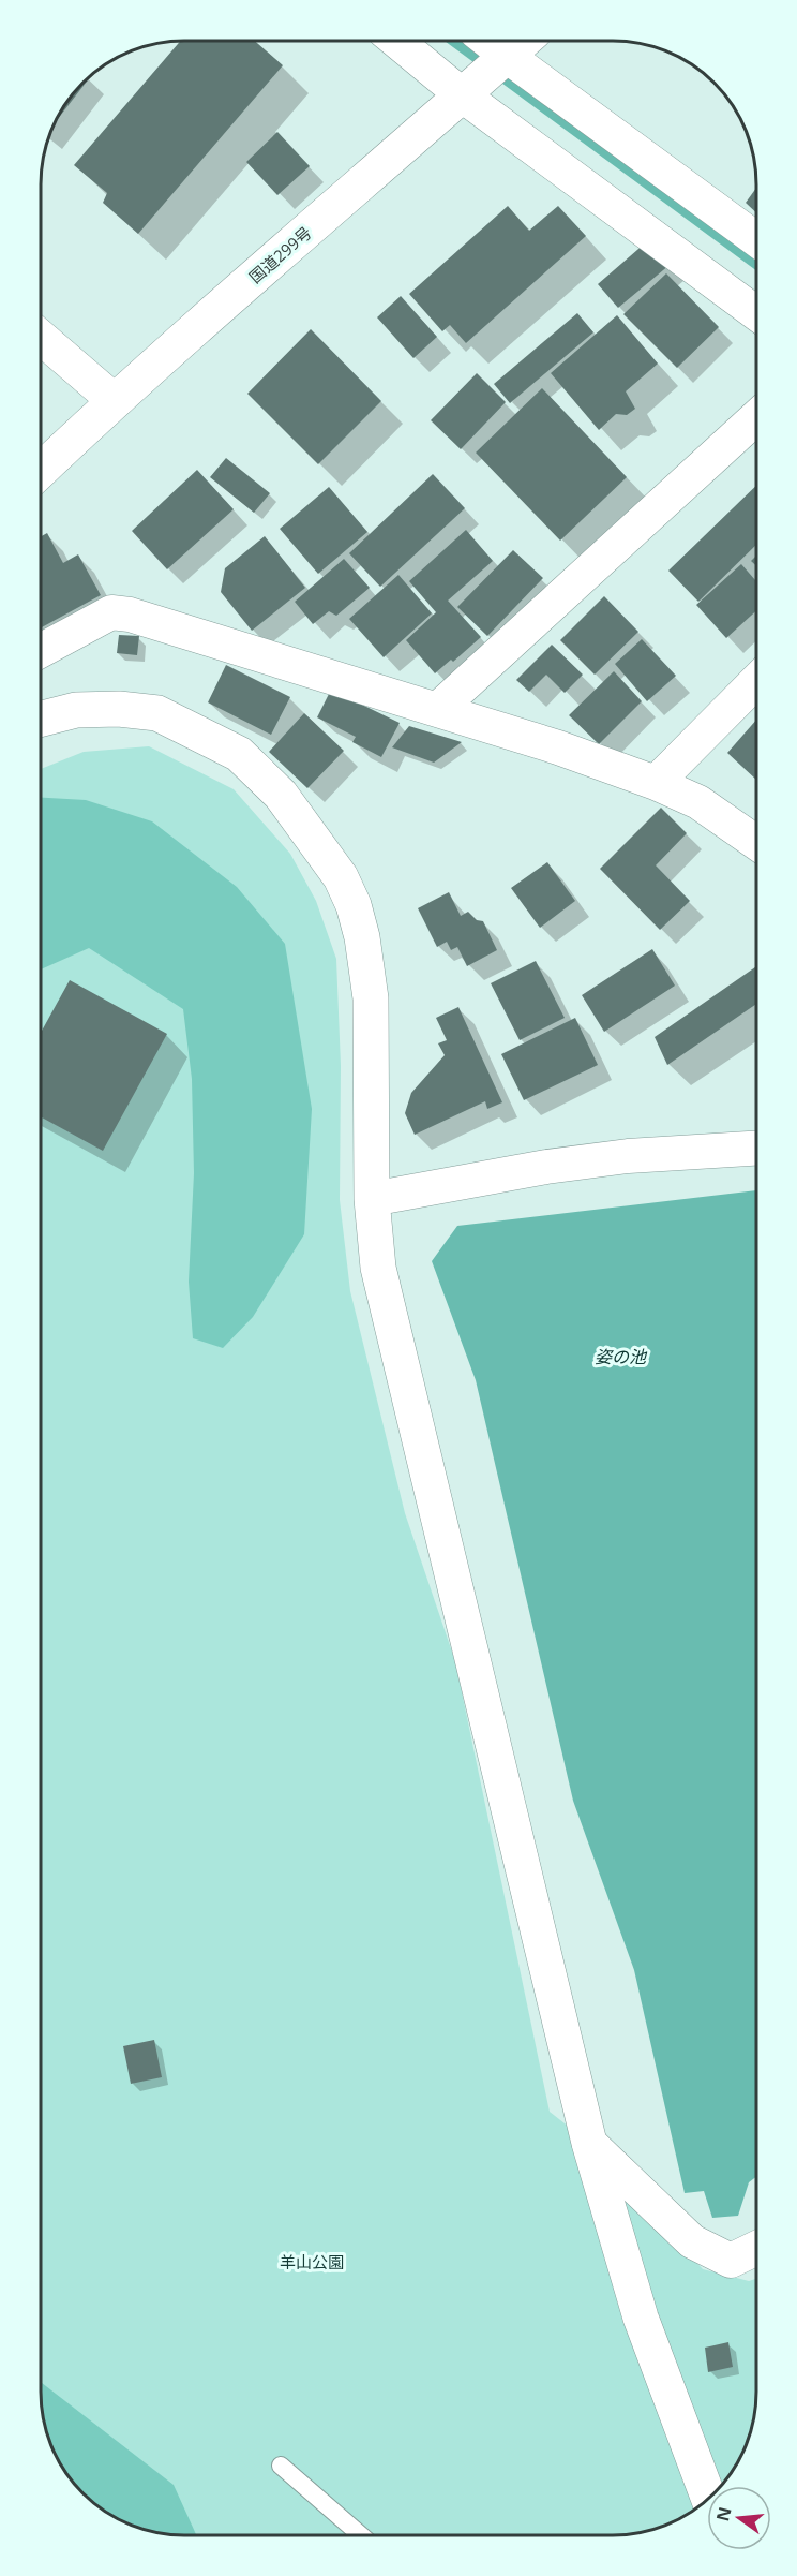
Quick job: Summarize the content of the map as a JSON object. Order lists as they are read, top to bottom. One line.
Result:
{"streets":{"main road":["国道299号"]},"water":["姿の池"],"parks":["羊山公園"],"north":"left"}
